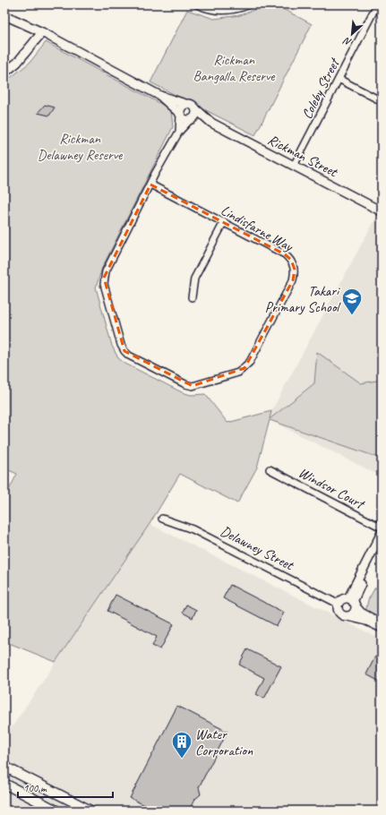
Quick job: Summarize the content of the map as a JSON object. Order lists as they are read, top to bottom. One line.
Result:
{"streets":{"street":["Coleby Street","Rickman Street","Lindisfarne Way","Windsor Court","Delawney Street"]},"crossings":[["Coleby Street","Rickman Street"],["Rickman Street","Lindisfarne Way"]],"parks":["Rickman Bangalla Reserve","Rickman Delawney Reserve"],"places":{"school or university":["Takari Primary School"],"building":["Water Corporation"]},"scale_bar":"100 m","north":"bottom left"}
